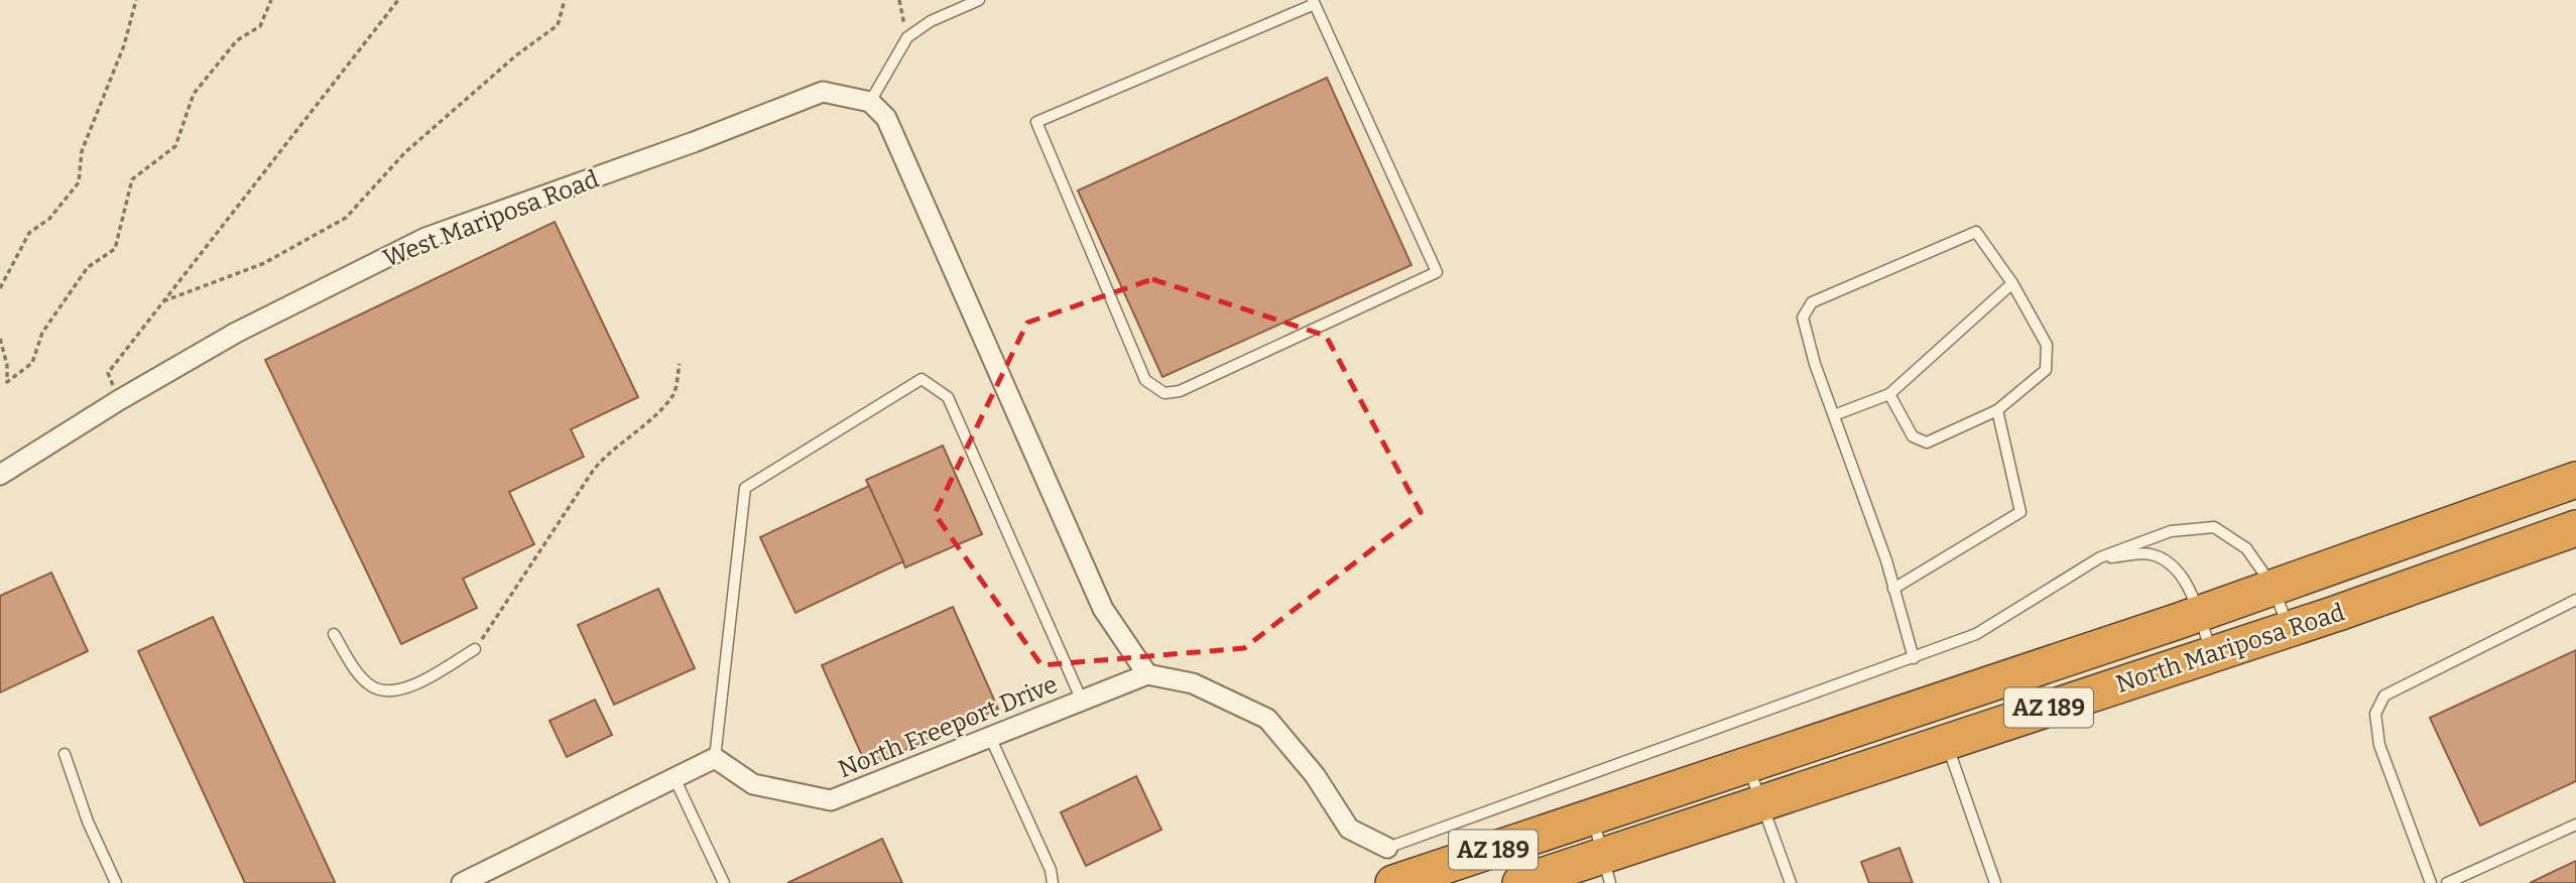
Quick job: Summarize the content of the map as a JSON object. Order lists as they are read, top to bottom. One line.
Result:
{"streets":{"highway":["North Mariposa Road","AZ 189"],"street":["West Mariposa Road","North Freeport Drive"]},"crossings":[["North Mariposa Road","AZ 189"]]}
